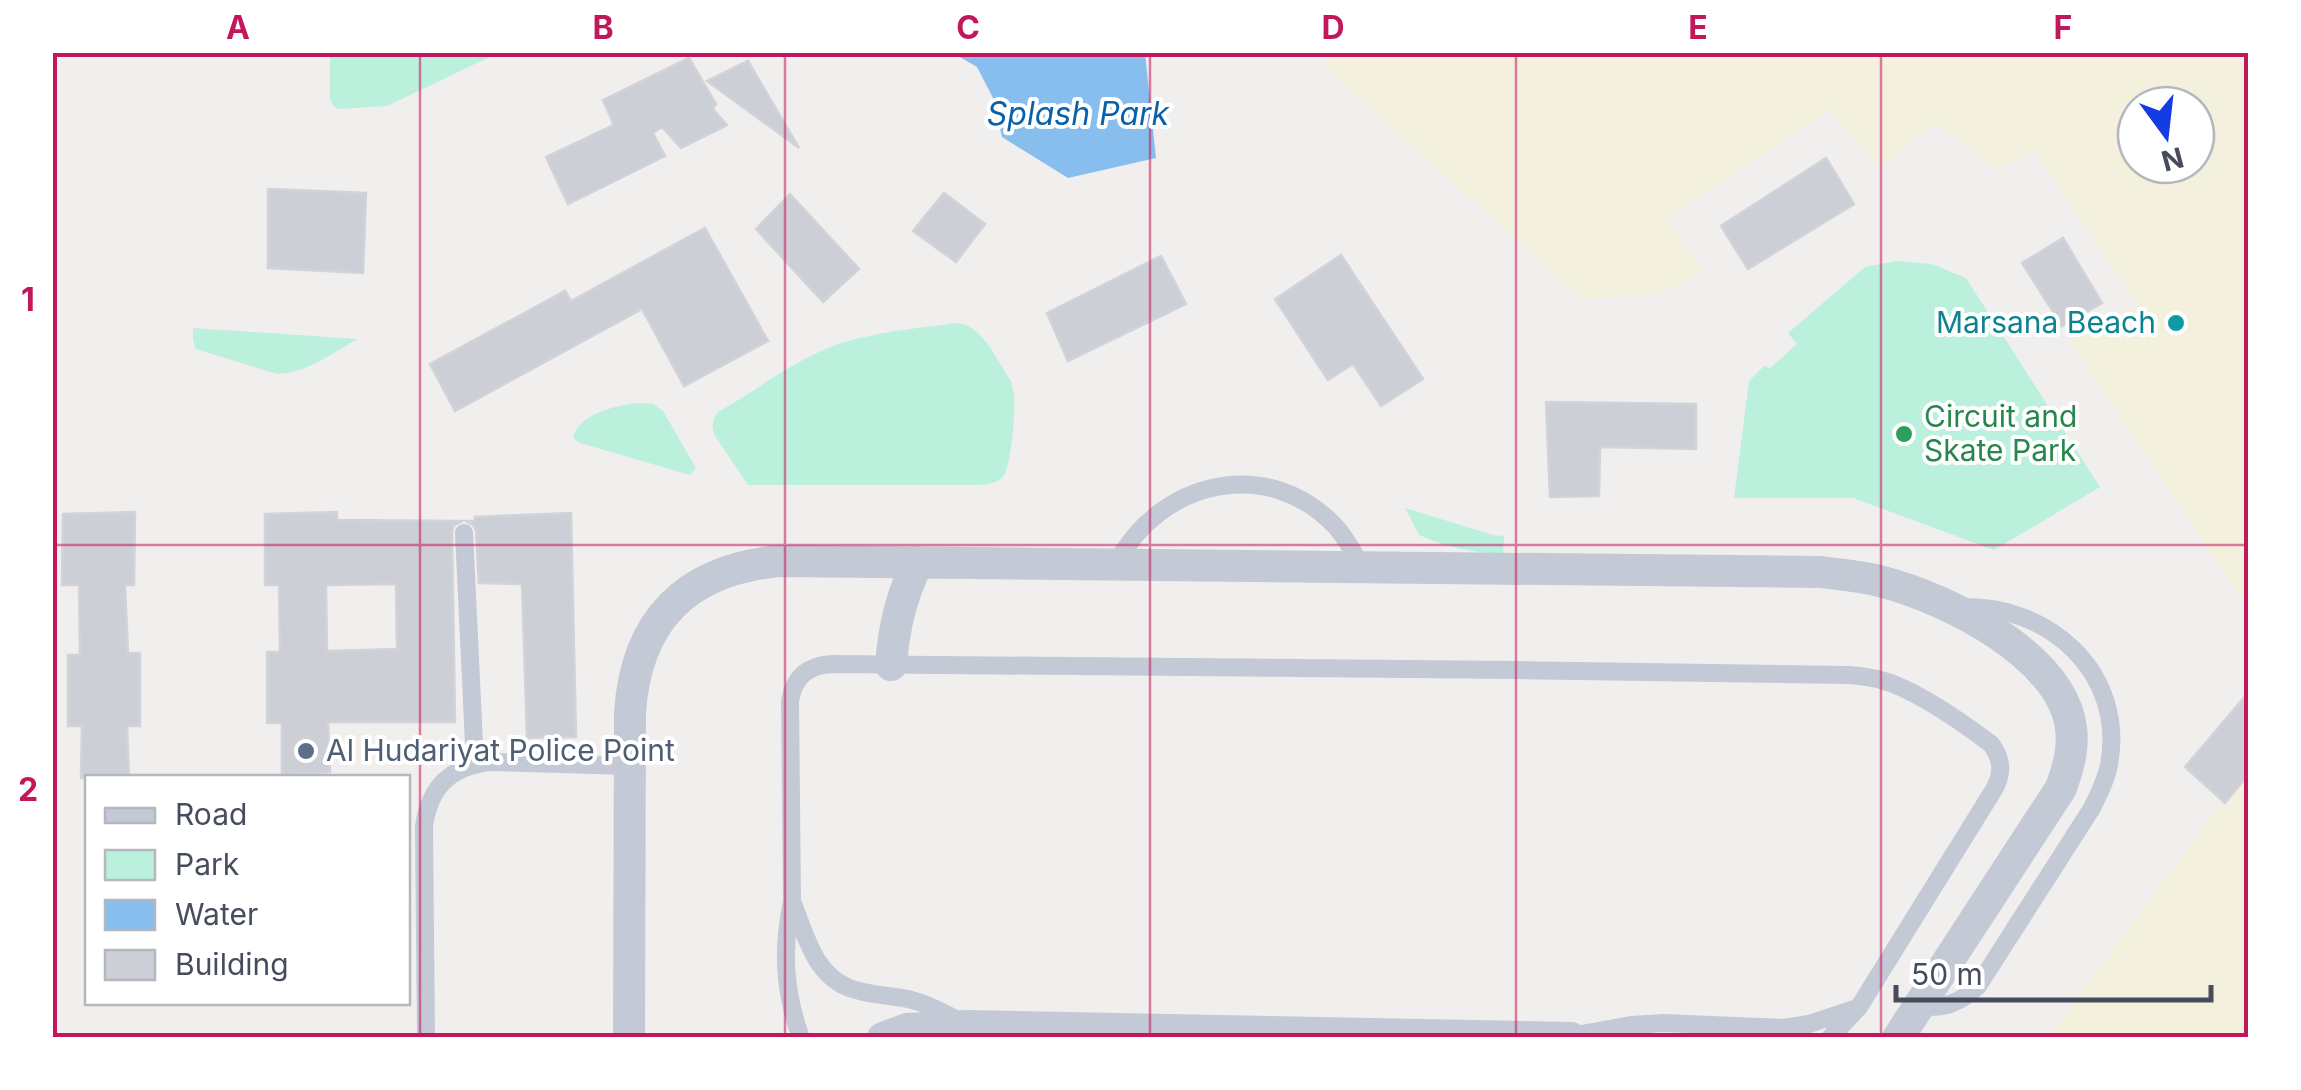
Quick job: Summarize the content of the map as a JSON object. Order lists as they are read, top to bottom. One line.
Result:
{"water":["Splash Park"],"places":["Marsana Beach","Circuit and Skate Park","Al Hudariyat Police Point"],"legend":["Road","Park","Water","Building"],"scale_bar":"50 m","north":"bottom","grid":{"columns":["A","B","C","D","E","F"],"rows":["1","2"]}}
